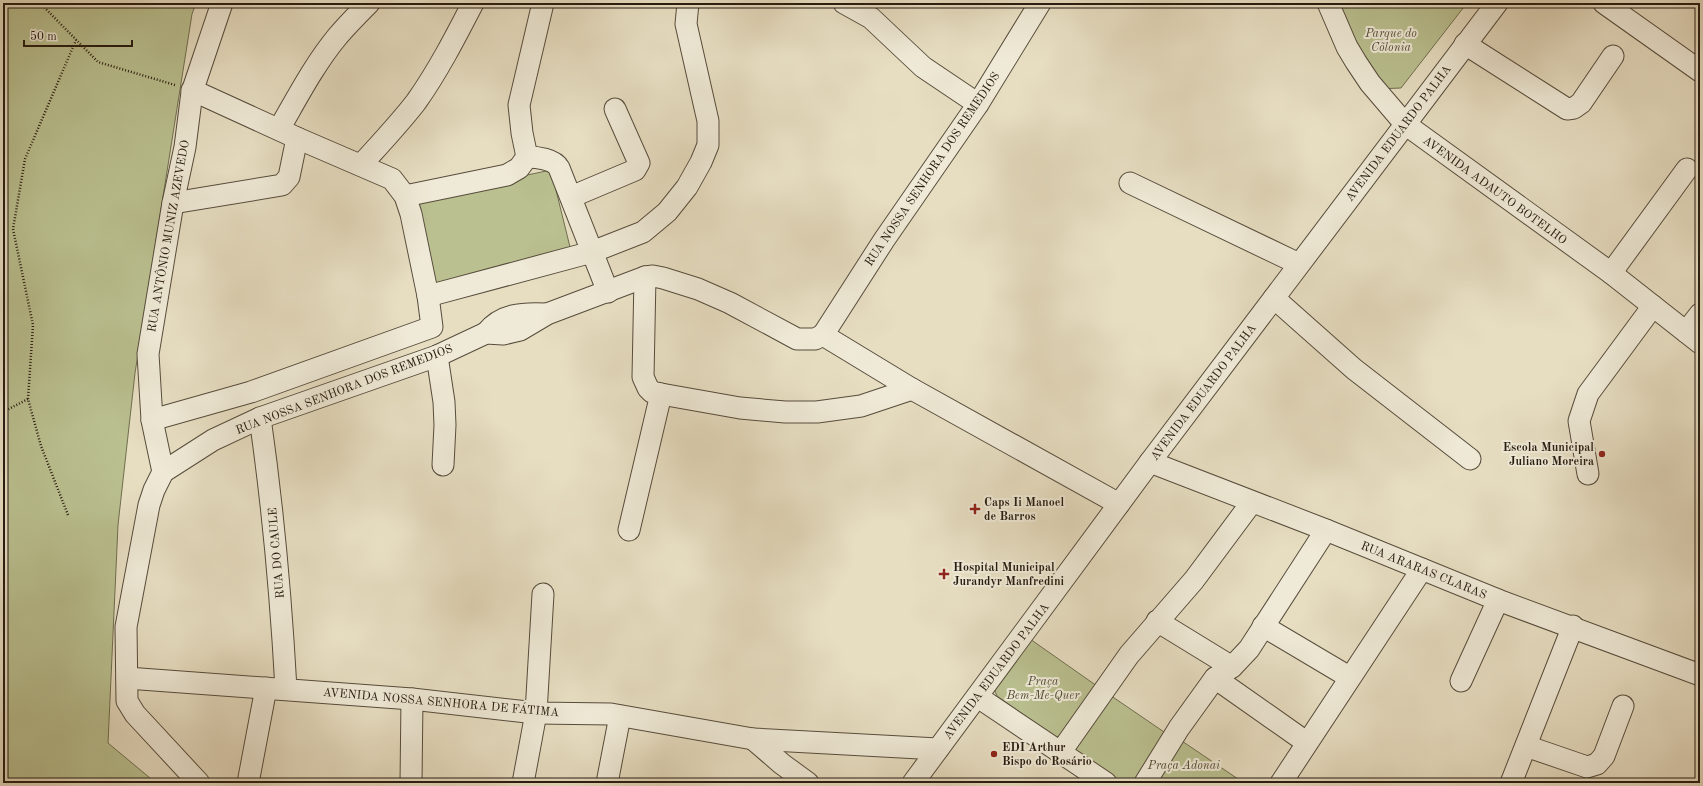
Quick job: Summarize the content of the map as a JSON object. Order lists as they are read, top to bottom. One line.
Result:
{"streets":{"street":["AVENIDA EDUARDO PALHA","RUA NOSSA SENHORA DOS REMEDIOS","AVENIDA ADAUTO BOTELHO","RUA ANTÔNIO MUNIZ AZEVEDO","RUA DO CAULE","RUA ARARAS CLARAS","AVENIDA NOSSA SENHORA DE FÁTIMA"]},"crossings":[["AVENIDA EDUARDO PALHA","AVENIDA ADAUTO BOTELHO"],["AVENIDA EDUARDO PALHA","RUA ARARAS CLARAS"],["AVENIDA EDUARDO PALHA","AVENIDA NOSSA SENHORA DE FÁTIMA"],["RUA NOSSA SENHORA DOS REMEDIOS","RUA ANTÔNIO MUNIZ AZEVEDO"],["RUA NOSSA SENHORA DOS REMEDIOS","RUA DO CAULE"],["RUA DO CAULE","AVENIDA NOSSA SENHORA DE FÁTIMA"]],"parks":["Parque do Cõlonia","Praça Bem-Me-Quer","Praça Adonai"],"places":{"other":["Escola Municipal Juliano Moreira","EDI Arthur Bispo do Rosário"],"health":["Caps Ii Manoel de Barros","Hospital Municipal Jurandyr Manfredini"]},"scale_bar":"50 m"}
